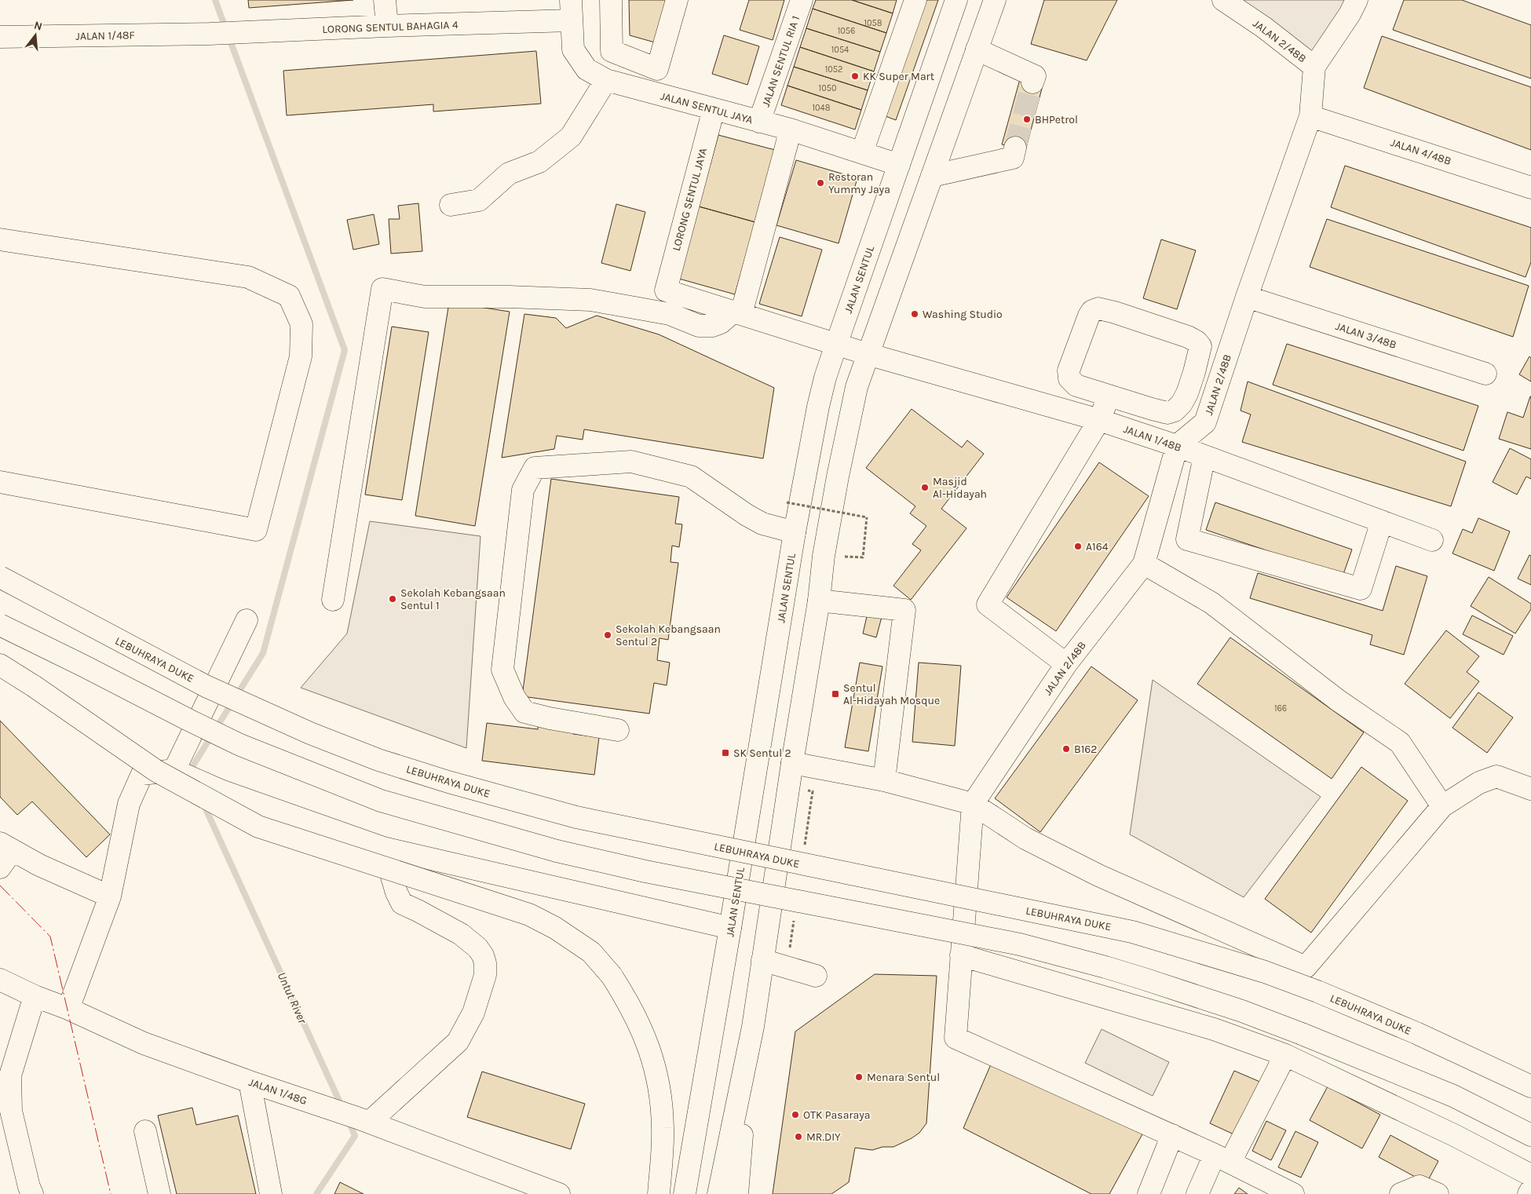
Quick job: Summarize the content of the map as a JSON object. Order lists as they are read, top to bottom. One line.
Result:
{"streets":{"main road":["LORONG SENTUL BAHAGIA 4","JALAN 1/48F","JALAN 2/48B","JALAN SENTUL RIA 1","JALAN SENTUL JAYA","JALAN 4/48B","LORONG SENTUL JAYA","JALAN SENTUL","JALAN 3/48B","JALAN 1/48B","LEBUHRAYA DUKE","JALAN 1/48G"]},"crossings":[["LORONG SENTUL BAHAGIA 4","JALAN 1/48F"],["LORONG SENTUL BAHAGIA 4","JALAN SENTUL JAYA"],["JALAN 2/48B","JALAN 4/48B"],["JALAN 2/48B","JALAN 3/48B"],["JALAN 2/48B","JALAN 1/48B"],["JALAN SENTUL RIA 1","JALAN SENTUL JAYA"],["JALAN SENTUL JAYA","LORONG SENTUL JAYA"],["JALAN SENTUL JAYA","JALAN SENTUL"],["LORONG SENTUL JAYA","JALAN 1/48B"],["JALAN SENTUL","JALAN 1/48B"]],"water":["Untut River"],"places":{"other":["KK Super Mart","BHPetrol","Restoran Yummy Jaya","Washing Studio","Masjid Al-Hidayah","A164","Sekolah Kebangsaan Sentul 1","Sekolah Kebangsaan Sentul 2","B162","Menara Sentul","OTK Pasaraya","MR.DIY"],"transit":["Sentul Al-Hidayah Mosque","SK Sentul 2"]},"house_numbers":["1058","1056","1054","1052","1050","1048","166"],"north":"top"}
